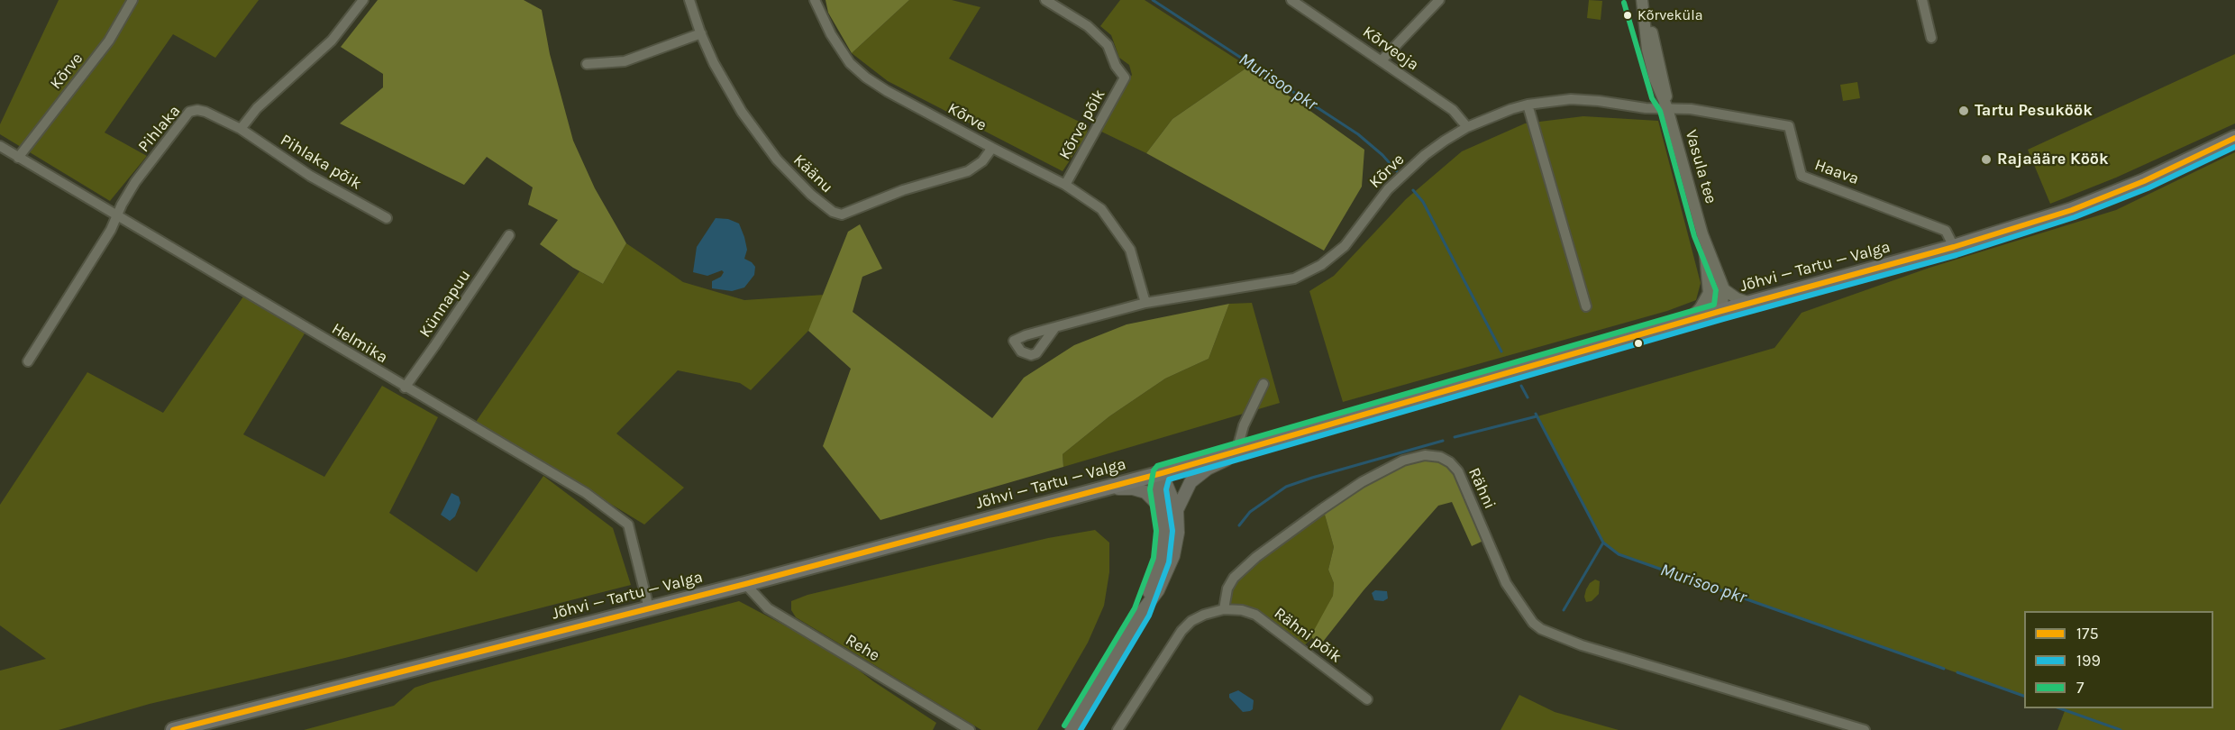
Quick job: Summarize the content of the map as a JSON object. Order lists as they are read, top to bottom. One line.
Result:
{"streets":{"highway":["Jõhvi — Tartu — Valga"],"street":["Kõrveoja","Kõrve","Kõrve põik","Pihlaka","Pihlaka põik","Vasula tee","Haava","Käänu","Künnapuu","Helmika","Rähni","Rähni põik","Rehe"]},"crossings":[["Kõrveoja","Kõrve"],["Kõrve","Kõrve põik"],["Kõrve","Vasula tee"],["Kõrve","Haava"],["Kõrve","Käänu"],["Kõrve","Helmika"],["Pihlaka","Pihlaka põik"],["Pihlaka","Helmika"],["Vasula tee","Haava"],["Vasula tee","Jõhvi — Tartu — Valga"],["Haava","Jõhvi — Tartu — Valga"],["Jõhvi — Tartu — Valga","Helmika"],["Jõhvi — Tartu — Valga","Rehe"],["Künnapuu","Helmika"],["Rähni","Rähni põik"]],"water":["Murisoo pkr"],"places":["Kõrveküla","Tartu Pesuköök","Rajaääre Köök"],"lines":["transit line 7","transit line 175","transit line 199"],"legend":["175","199","7"]}
